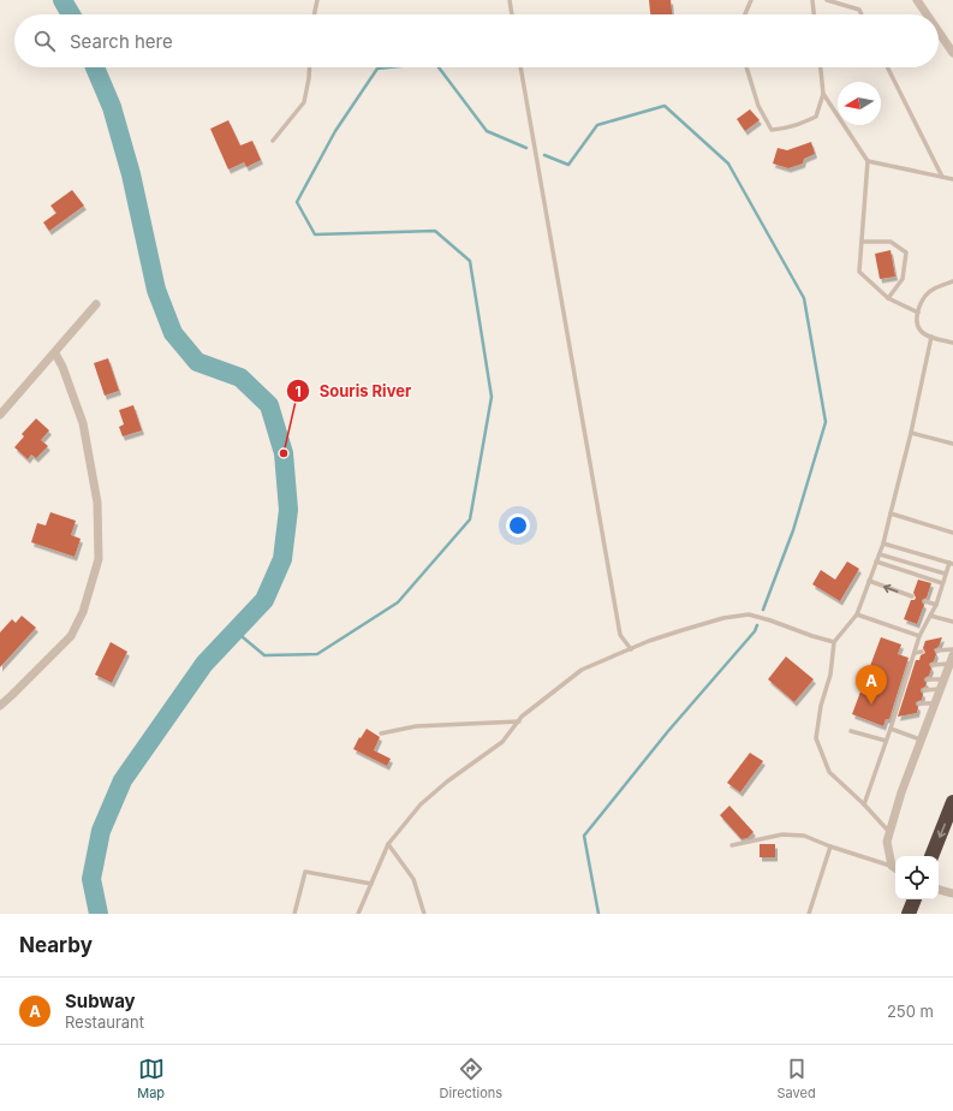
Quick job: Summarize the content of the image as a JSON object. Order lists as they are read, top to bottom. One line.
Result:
{"places":["Souris River"],"north":"left","page":{"search":"Search here","pins":"A","heading":"Nearby","list":[{"mark":"A","name":"Subway","note":"Restaurant","value":"250 m"}],"nav":["Map","Directions","Saved"]}}
